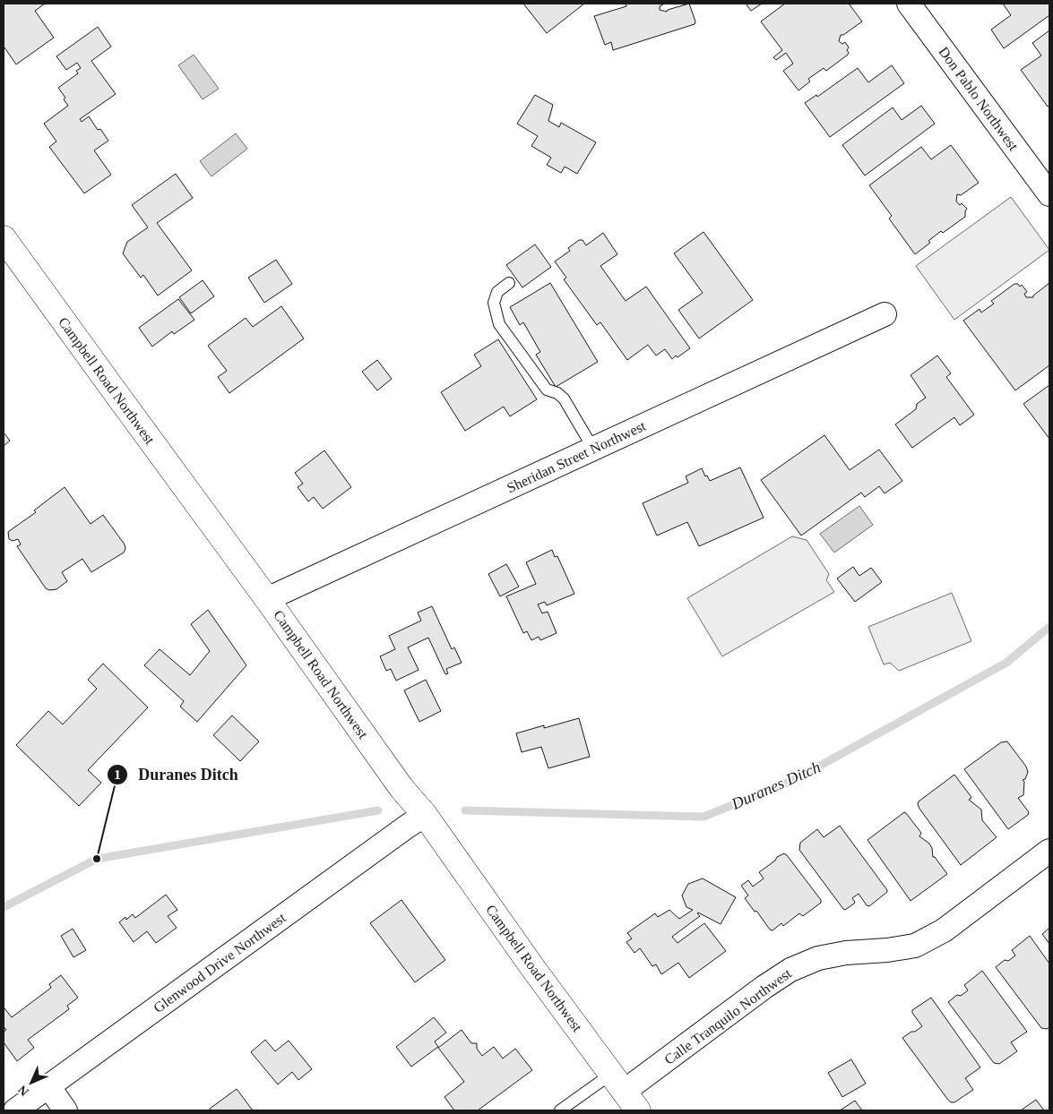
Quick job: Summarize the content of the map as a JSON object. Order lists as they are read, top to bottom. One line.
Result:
{"streets":{"street":["Don Pablo Northwest","Campbell Road Northwest","Sheridan Street Northwest","Glenwood Drive Northwest","Calle Tranquilo Northwest"]},"crossings":[["Campbell Road Northwest","Sheridan Street Northwest"],["Campbell Road Northwest","Glenwood Drive Northwest"],["Campbell Road Northwest","Calle Tranquilo Northwest"]],"water":["Duranes Ditch"],"places":["Duranes Ditch"],"north":"bottom left"}
